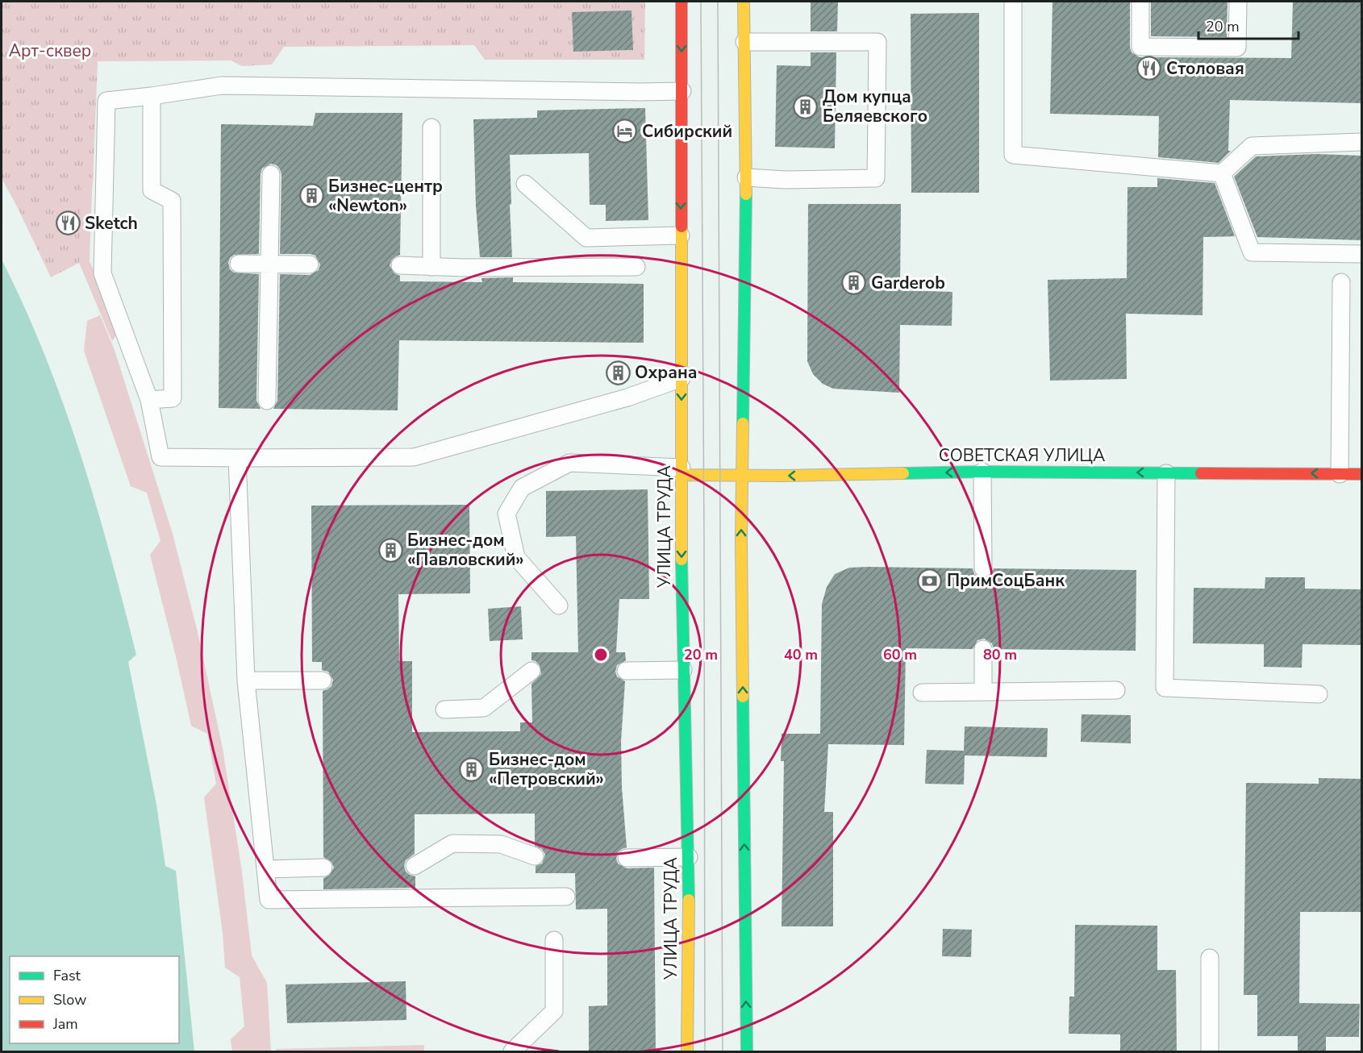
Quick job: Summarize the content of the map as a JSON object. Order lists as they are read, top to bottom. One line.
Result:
{"streets":{"main road":["СОВЕТСКАЯ УЛИЦА","УЛИЦА ТРУДА"]},"crossings":[["СОВЕТСКАЯ УЛИЦА","УЛИЦА ТРУДА"]],"one_way":["СОВЕТСКАЯ УЛИЦА"],"parks":["Арт-сквер"],"places":{"restaurant":["Столовая","Sketch"],"building":["Дом купца Беляевского","Бизнес-центр «Newton»","Garderob","Охрана","Бизнес-дом «Павловский»","Бизнес-дом «Петровский»"],"hotel":["Сибирский"],"bank":["ПримСоцБанк"]},"legend":["Fast","Slow","Jam"],"scale_bar":"20 m","rings":["20 m","40 m","60 m","80 m"]}
